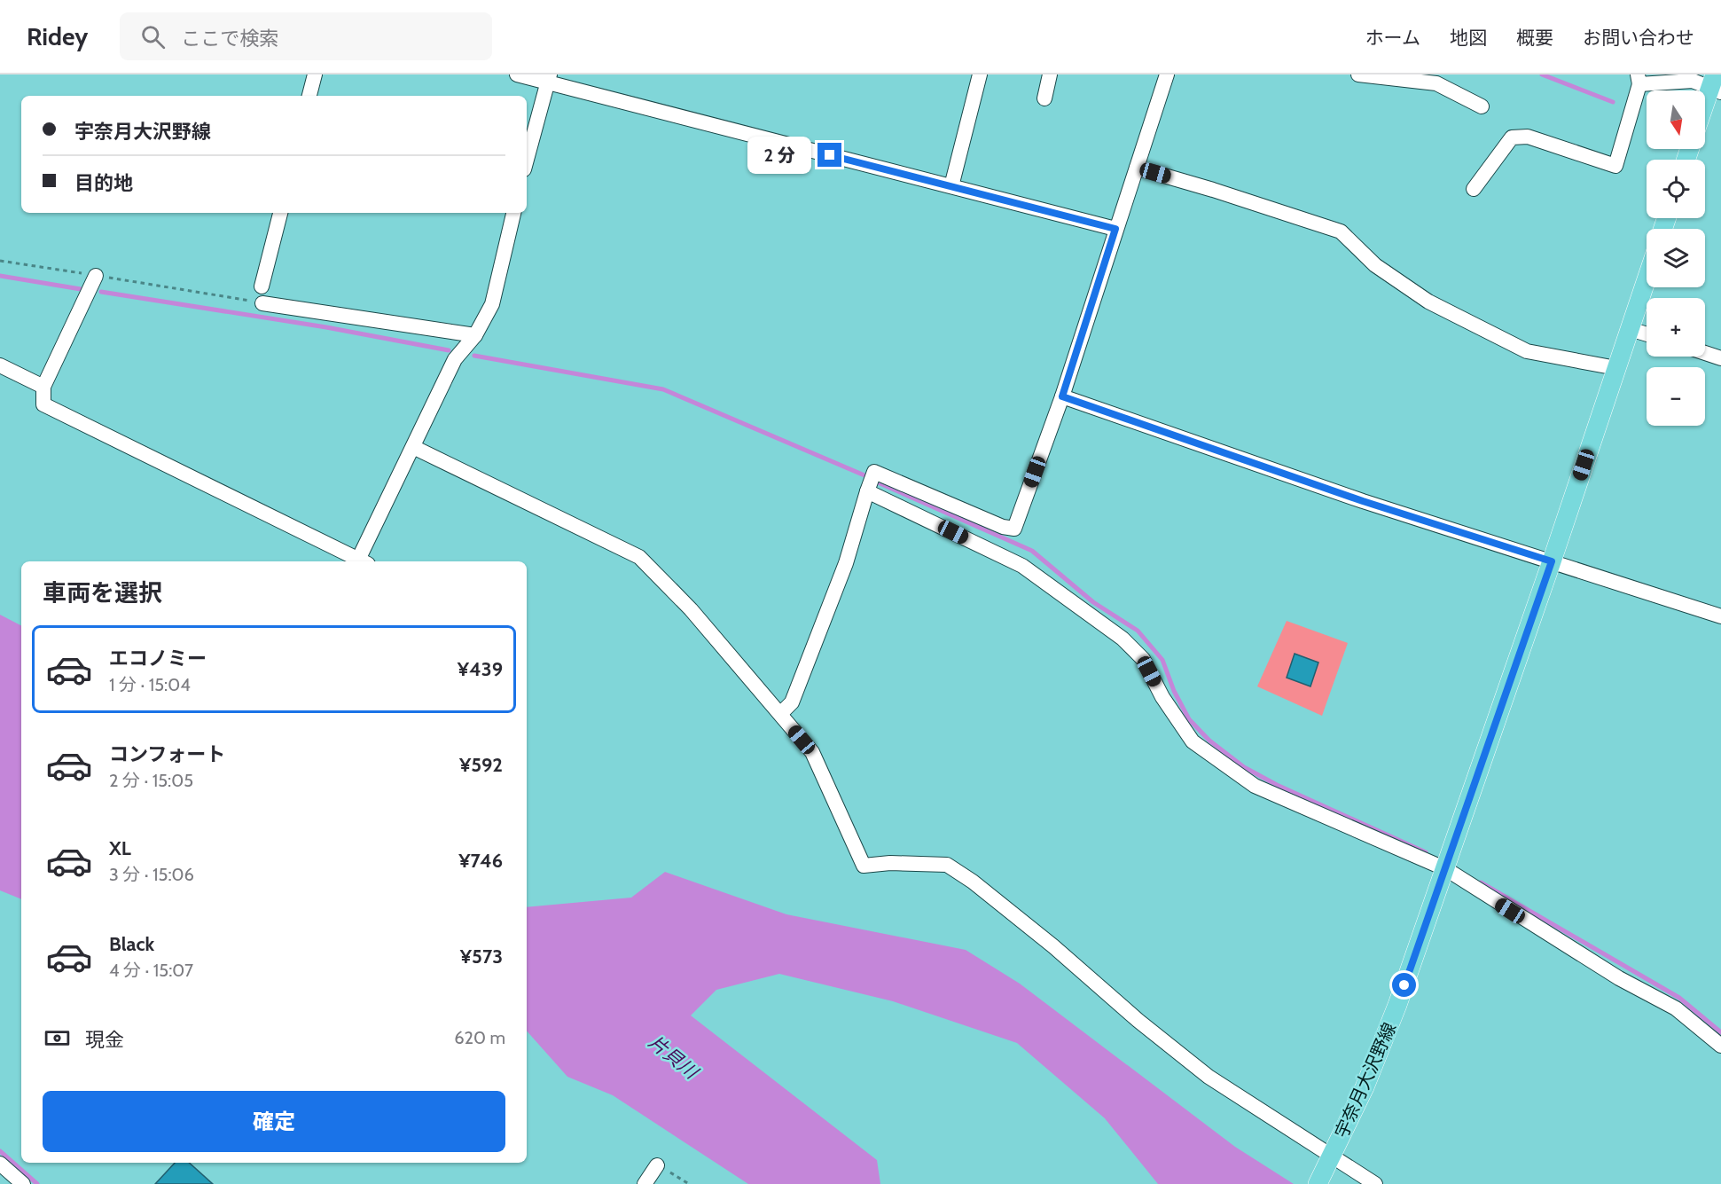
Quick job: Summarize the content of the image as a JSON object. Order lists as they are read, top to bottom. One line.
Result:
{"streets":{"main road":["宇奈月大沢野線"]},"water":["片貝川"],"north":"bottom","page":{"header":"Ridey","search":"ここで検索","nav":["ホーム","地図","概要","お問い合わせ"],"map_buttons":["+","−"],"banner":["宇奈月大沢野線","目的地"],"bubble":"2 分","heading":"車両を選択","list":[{"name":"エコノミー","note":"1 分 · 15:04","value":"¥439"},{"name":"コンフォート","note":"2 分 · 15:05","value":"¥592"},{"name":"XL","note":"3 分 · 15:06","value":"¥746"},{"name":"Black","note":"4 分 · 15:07","value":"¥573"}],"pay":["現金","620 m"],"buttons":"確定"}}
